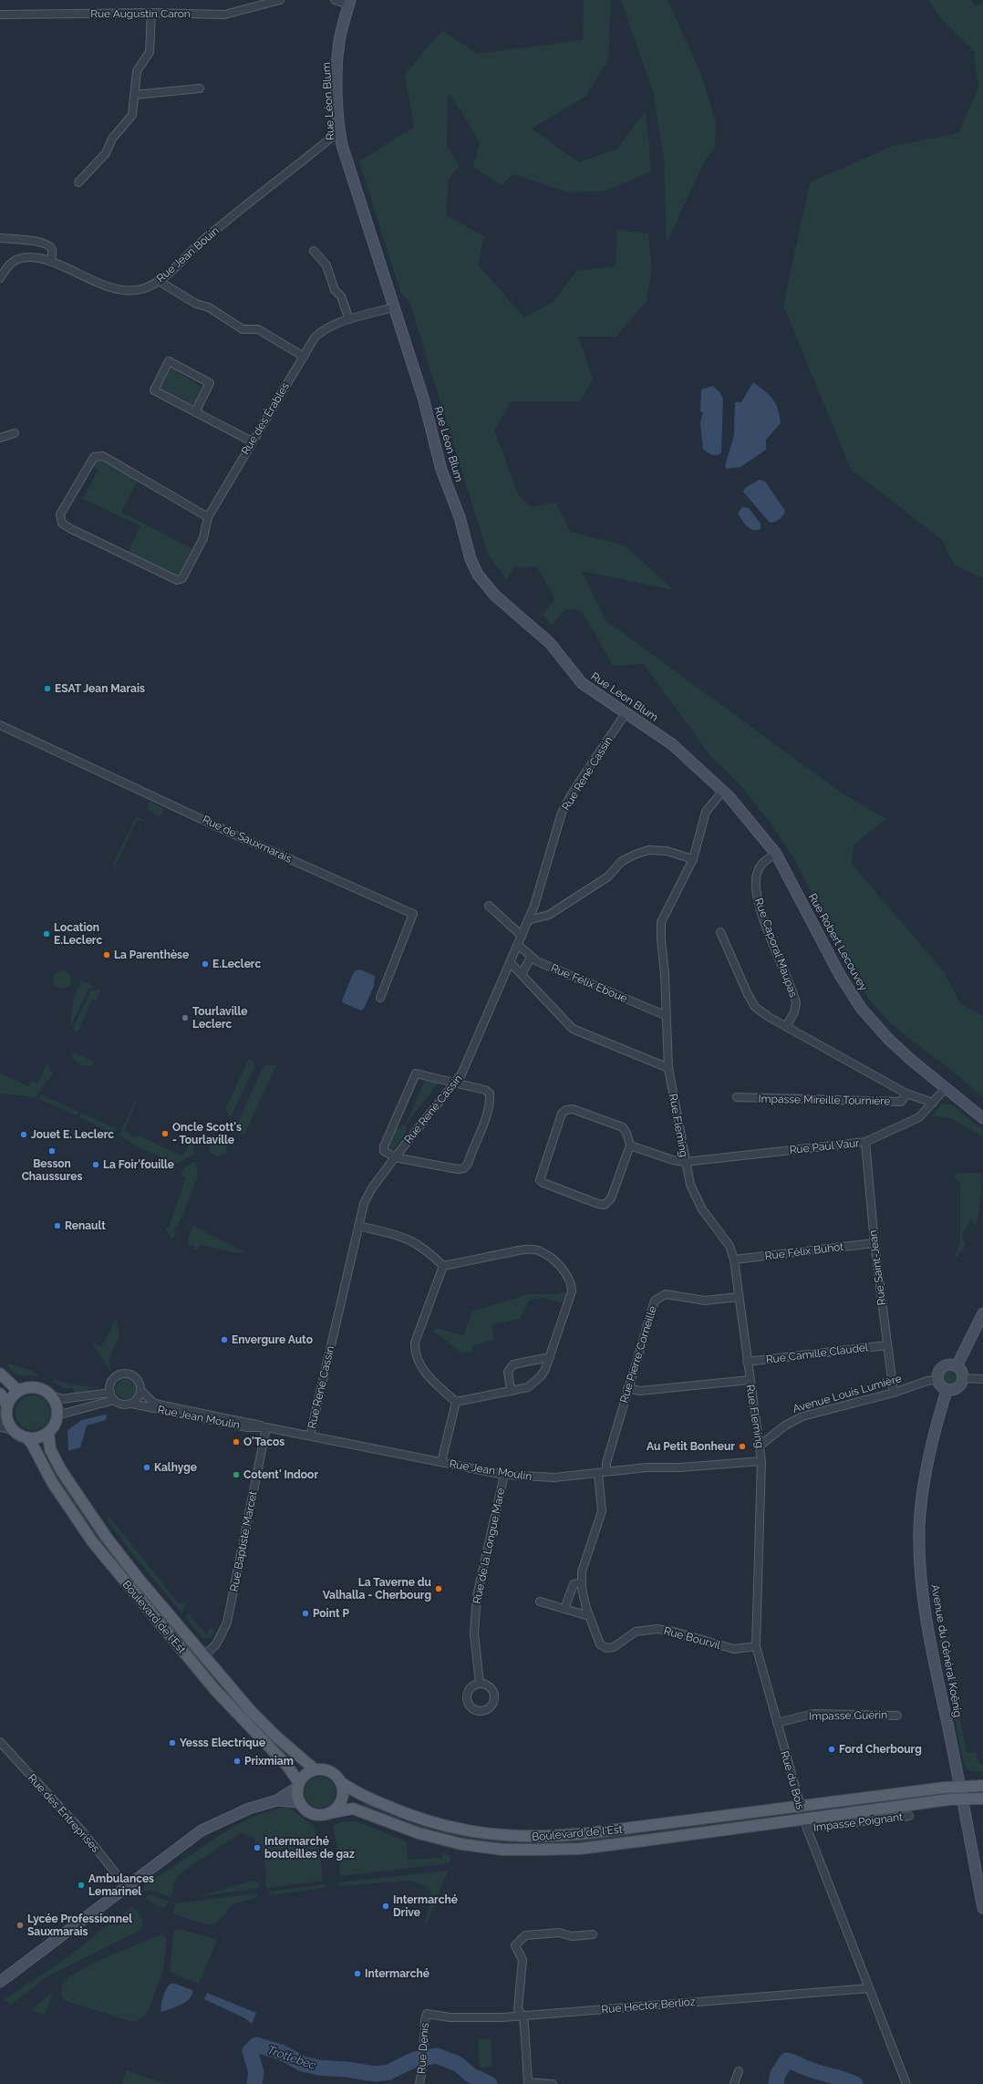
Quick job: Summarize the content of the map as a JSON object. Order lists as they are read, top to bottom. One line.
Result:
{"streets":{"main road":["Boulevard de l'Est"],"street":["Rue Augustin Caron","Rue Léon Blum","Rue Jean Bouin","Rue des Érables","Rue René Cassin","Rue de Sauxmarais","Rue Robert Lecouvey","Rue Caporal Maupas","Rue Félix Eboué","Impasse Mireille Tournière","Rue Fleming","Rue Paul Vaur","Rue Félix Buhot","Rue Saint-Jean","Rue Camille Claudel","Rue Pierre Corneille","Avenue Louis Lumière","Rue Jean Moulin","Rue Baptiste Marcet","Rue de la Longue Mare","Rue Bourvil","Avenue du Général Koënig","Impasse Guérin","Rue du Bois","Rue des Entreprises","Impasse Poignant","Rue Hector Berlioz","Rue Denis"]},"crossings":[["Rue Léon Blum","Rue Jean Bouin"],["Rue Léon Blum","Rue des Érables"],["Rue Léon Blum","Rue René Cassin"],["Rue Léon Blum","Rue Robert Lecouvey"],["Rue Léon Blum","Rue Fleming"],["Rue René Cassin","Rue Félix Eboué"],["Rue René Cassin","Rue Jean Moulin"],["Rue Robert Lecouvey","Rue Caporal Maupas"],["Rue Robert Lecouvey","Rue Fleming"],["Rue Robert Lecouvey","Rue Paul Vaur"],["Rue Félix Eboué","Rue Fleming"],["Rue Fleming","Rue Paul Vaur"],["Rue Fleming","Rue Félix Buhot"],["Rue Fleming","Rue Camille Claudel"],["Rue Fleming","Rue Pierre Corneille"],["Rue Fleming","Avenue Louis Lumière"],["Rue Fleming","Rue Jean Moulin"],["Rue Fleming","Rue du Bois"],["Rue Paul Vaur","Rue Saint-Jean"],["Rue Félix Buhot","Rue Saint-Jean"],["Rue Saint-Jean","Rue Camille Claudel"],["Rue Saint-Jean","Avenue Louis Lumière"],["Rue Pierre Corneille","Rue Jean Moulin"],["Avenue Louis Lumière","Avenue du Général Koënig"],["Rue Jean Moulin","Rue Baptiste Marcet"],["Rue Jean Moulin","Rue de la Longue Mare"],["Rue Jean Moulin","Boulevard de l'Est"],["Rue Jean Moulin","Rue Bourvil"],["Rue Jean Moulin","Rue du Bois"],["Rue Baptiste Marcet","Boulevard de l'Est"],["Boulevard de l'Est","Avenue du Général Koënig"],["Boulevard de l'Est","Rue du Bois"],["Boulevard de l'Est","Impasse Poignant"],["Rue Bourvil","Rue du Bois"],["Impasse Guérin","Rue du Bois"],["Rue du Bois","Impasse Poignant"],["Rue du Bois","Rue Hector Berlioz"],["Rue Hector Berlioz","Rue Denis"]],"water":["Trottebec"],"places":["ESAT Jean Marais","Location E.Leclerc","La Parenthèse","E.Leclerc","Tourlaville Leclerc","Oncle Scott's - Tourlaville","Jouet E. Leclerc","Besson Chaussures","La Foir'fouille","Renault","Envergure Auto","O'Tacos","Au Petit Bonheur","Kalhyge","Cotent' Indoor","La Taverne du Valhalla - Cherbourg","Point P","Yesss Electrique","Ford Cherbourg","Prixmiam","Intermarché bouteilles de gaz","Ambulances Lemarinel","Intermarché Drive","Lycée Professionnel Sauxmarais","Intermarché"]}
